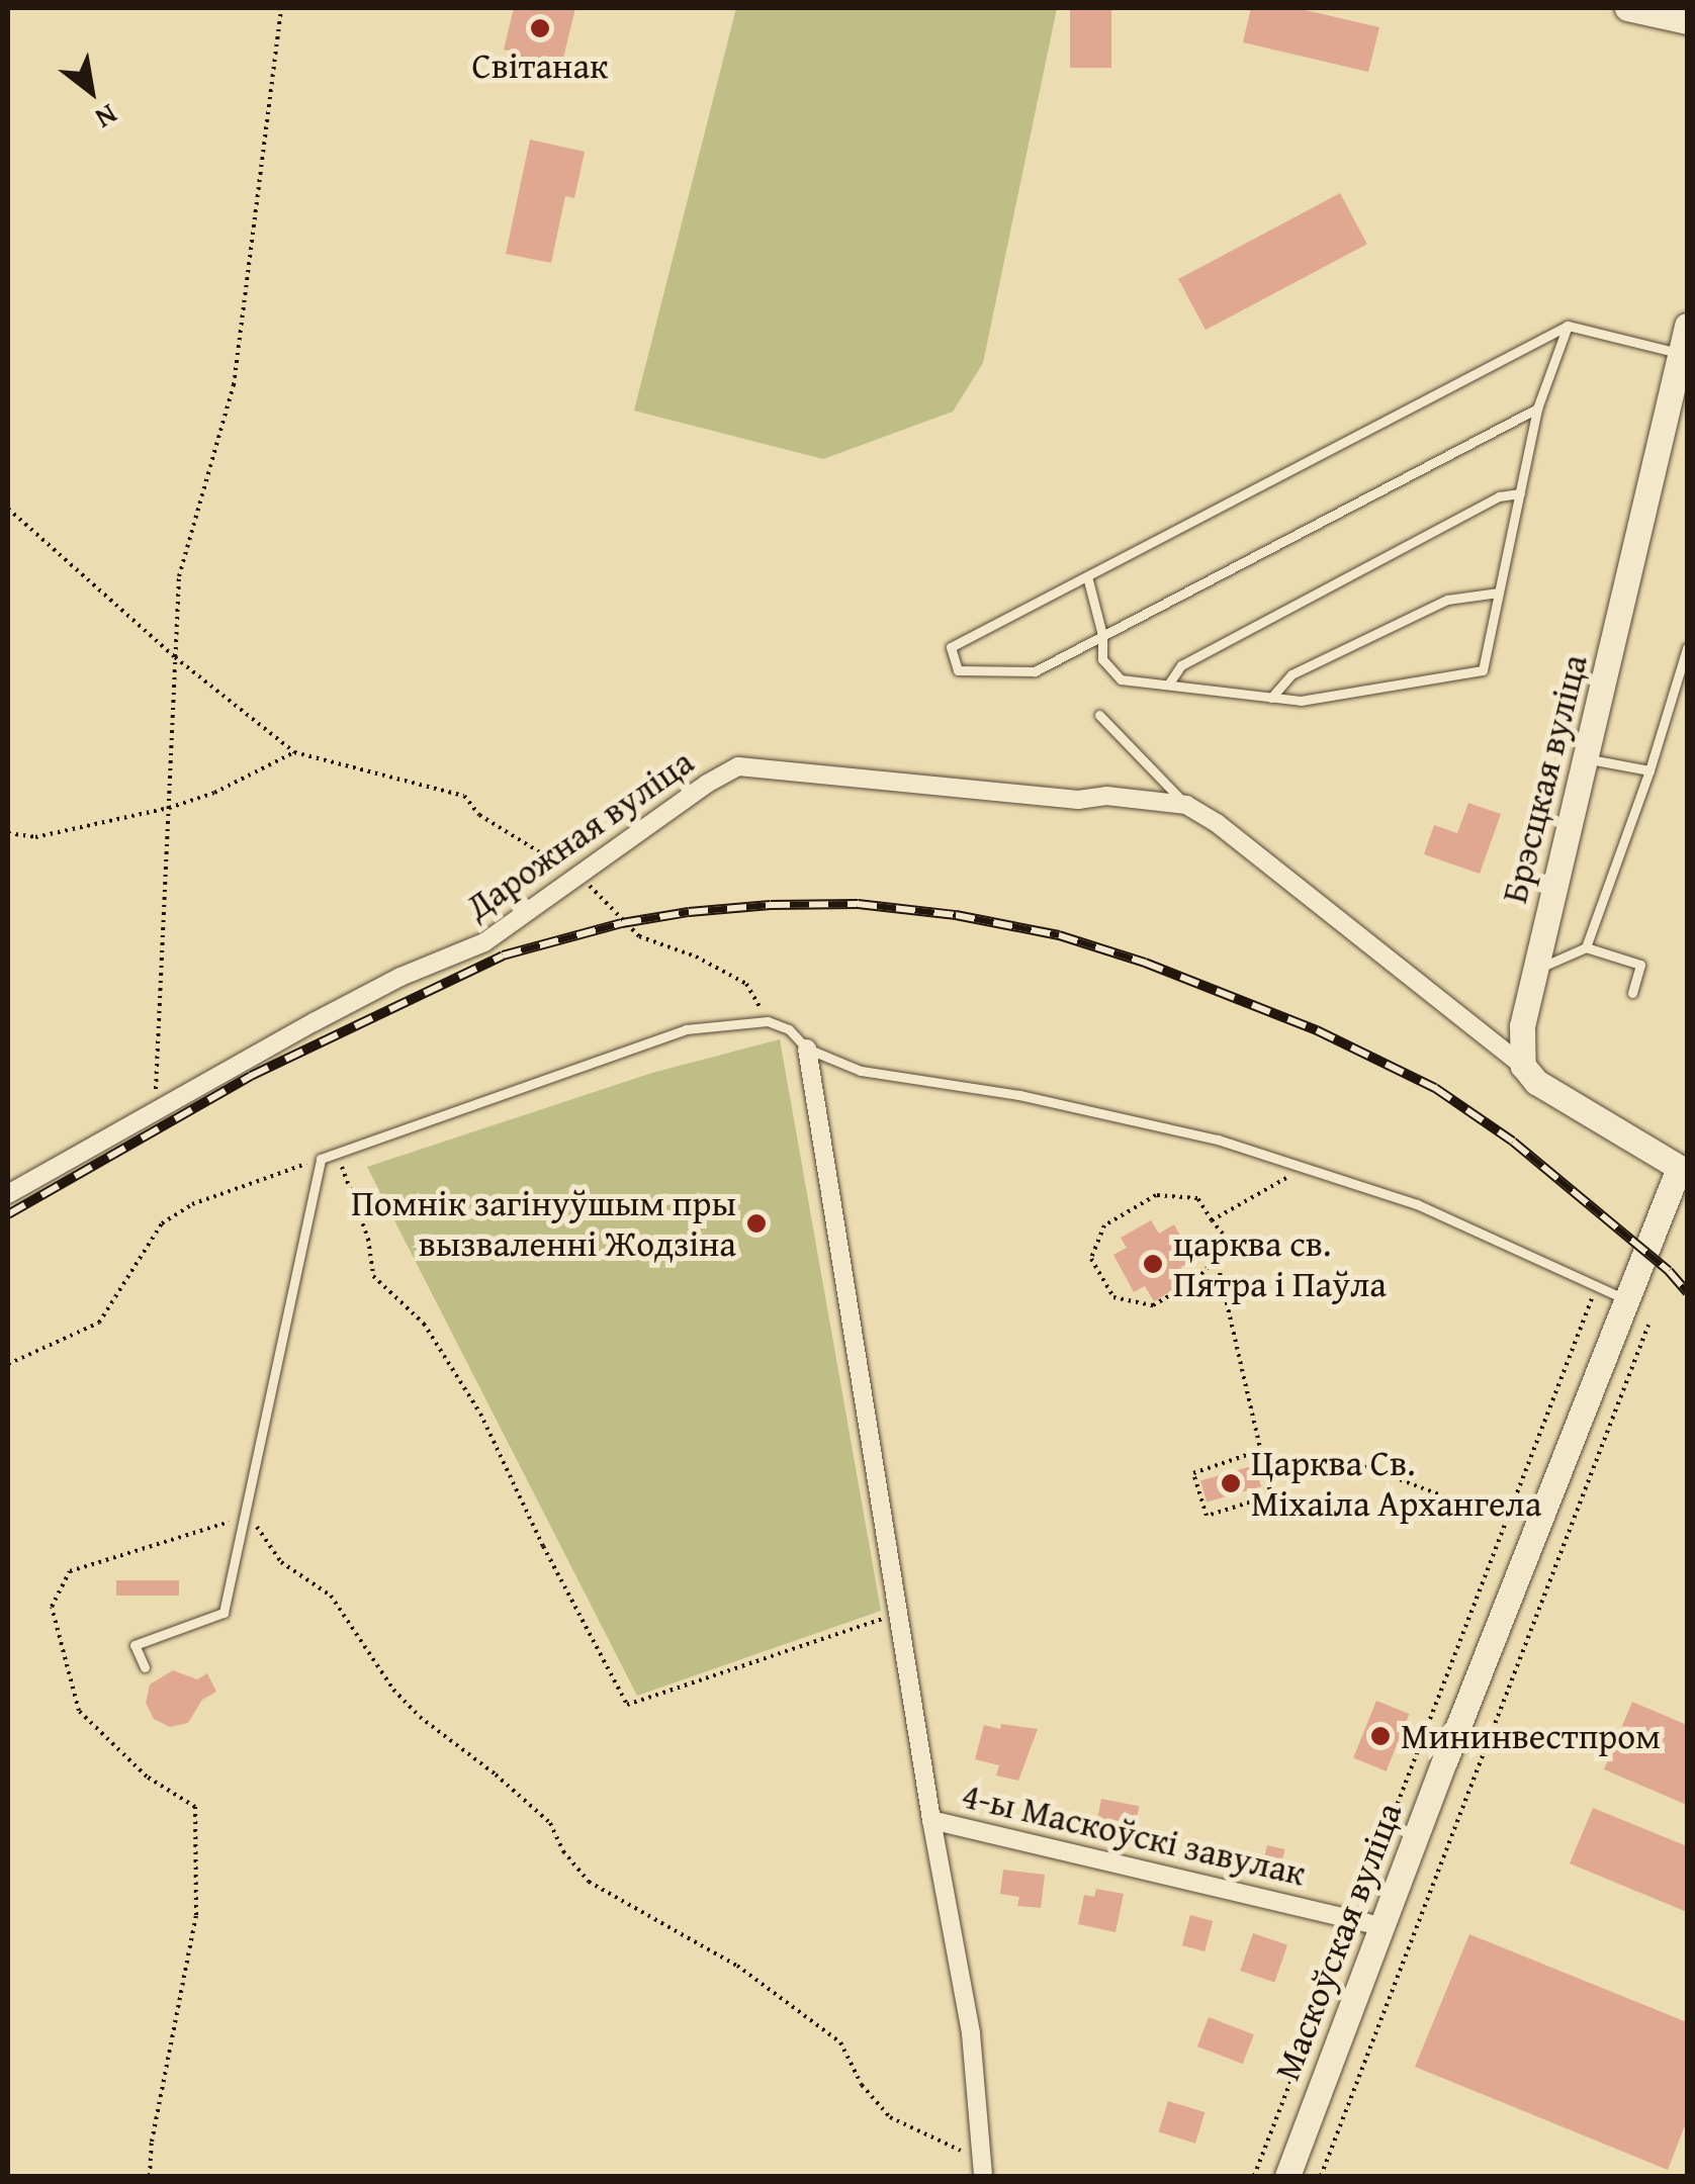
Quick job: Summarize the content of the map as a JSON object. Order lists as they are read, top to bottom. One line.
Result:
{"streets":{"main road":["Брэсцкая вуліца","Маскоўская вуліца"],"street":["Дарожная вуліца","4-ы Маскоўскі завулак"]},"crossings":[["4-ы Маскоўскі завулак","Маскоўская вуліца"]],"places":["Світанак","Помнік загінуўшым пры вызваленні Жодзіна","царква св. Пятра і Паўла","Царква Св. Міхаіла Архангела","Мининвестпром"],"north":"bottom right"}
